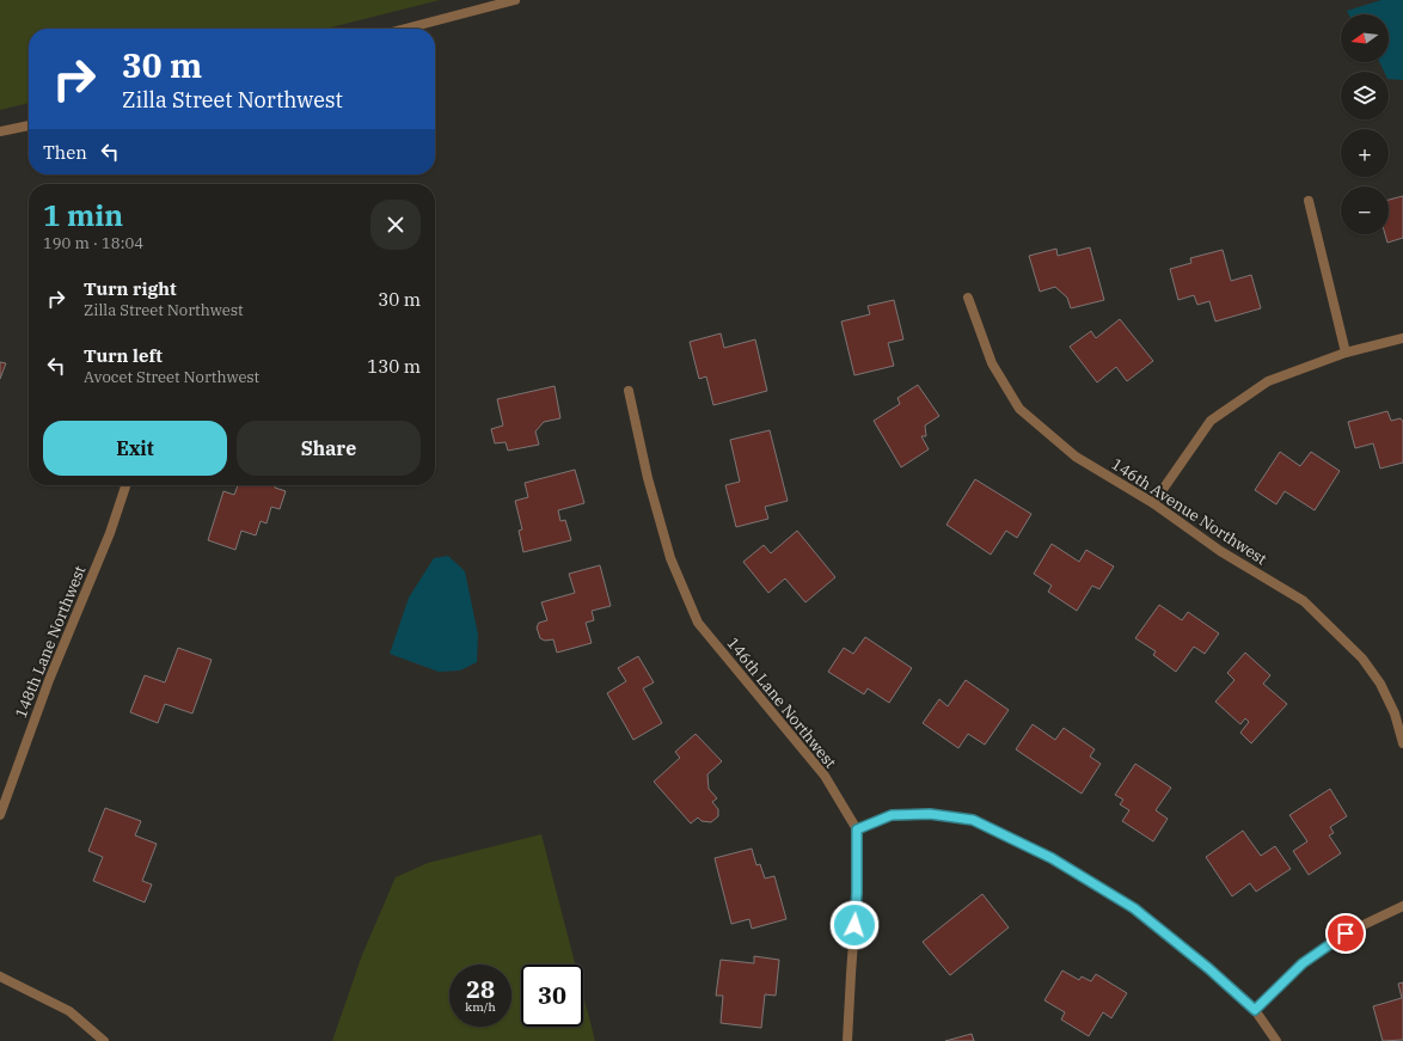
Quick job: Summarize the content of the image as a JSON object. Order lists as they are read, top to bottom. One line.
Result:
{"streets":{"street":["146th Avenue Northwest","148th Lane Northwest","146th Lane Northwest"]},"north":"left","page":{"map_buttons":["+","−"],"turn":["30 m","Zilla Street Northwest"],"then":"Then","heading":["1 min","190 m · 18:04"],"list":[{"name":"Turn right","note":"Zilla Street Northwest","value":"30 m"},{"name":"Turn left","note":"Avocet Street Northwest","value":"130 m"}],"buttons":["Exit","Share"],"speed":"28 km/h","limit":"30"}}
